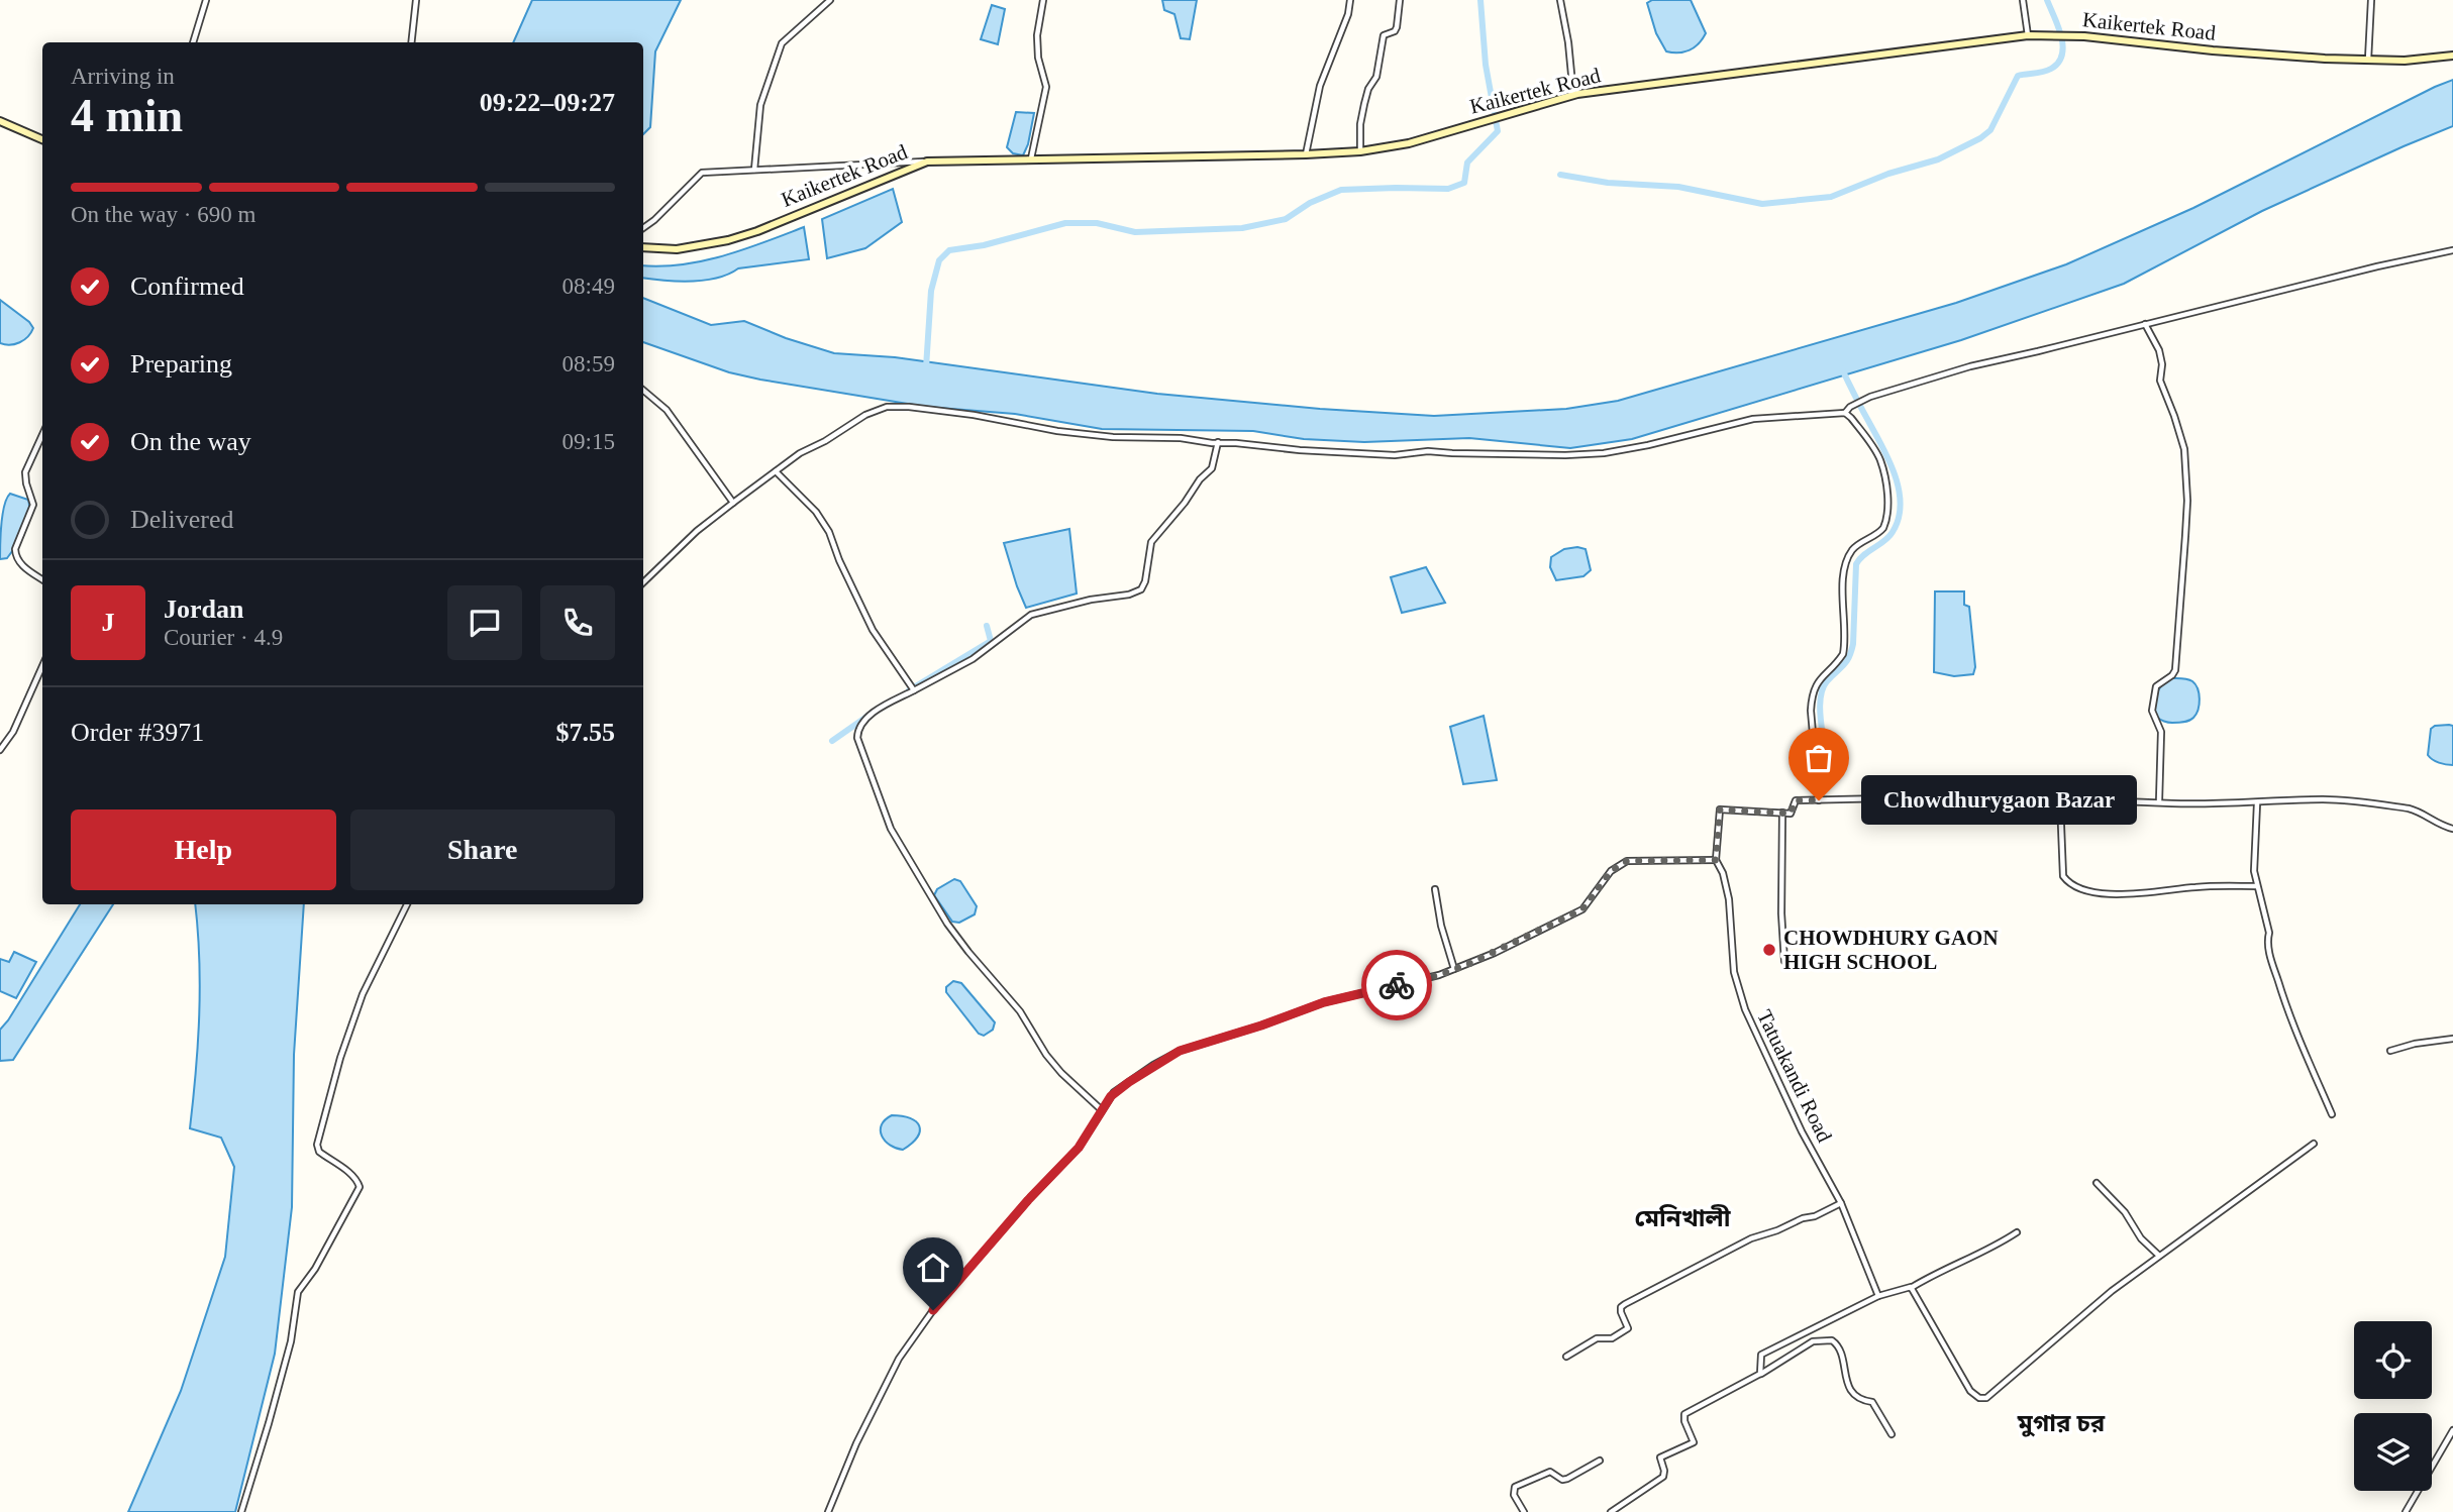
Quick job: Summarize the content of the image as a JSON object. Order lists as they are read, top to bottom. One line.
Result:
{"streets":{"main road":["Kaikertek Road"],"street":["Tatuakandi Road"]},"districts":["মেনিখালী","মুগার চর"],"places":["Chowdhurygaon Bazar","CHOWDHURY GAON HIGH SCHOOL"],"page":{"heading":["4 min","Arriving in","09:22–09:27"],"panel":["Jordan","Courier · 4.9","Order #3971","$7.55"],"bar":"On the way · 690 m","list":[["Confirmed","08:49"],["Preparing","08:59"],["On the way","09:15"],"Delivered"],"round":"J","bubble":"Chowdhurygaon Bazar","buttons":["Help","Share"]}}
